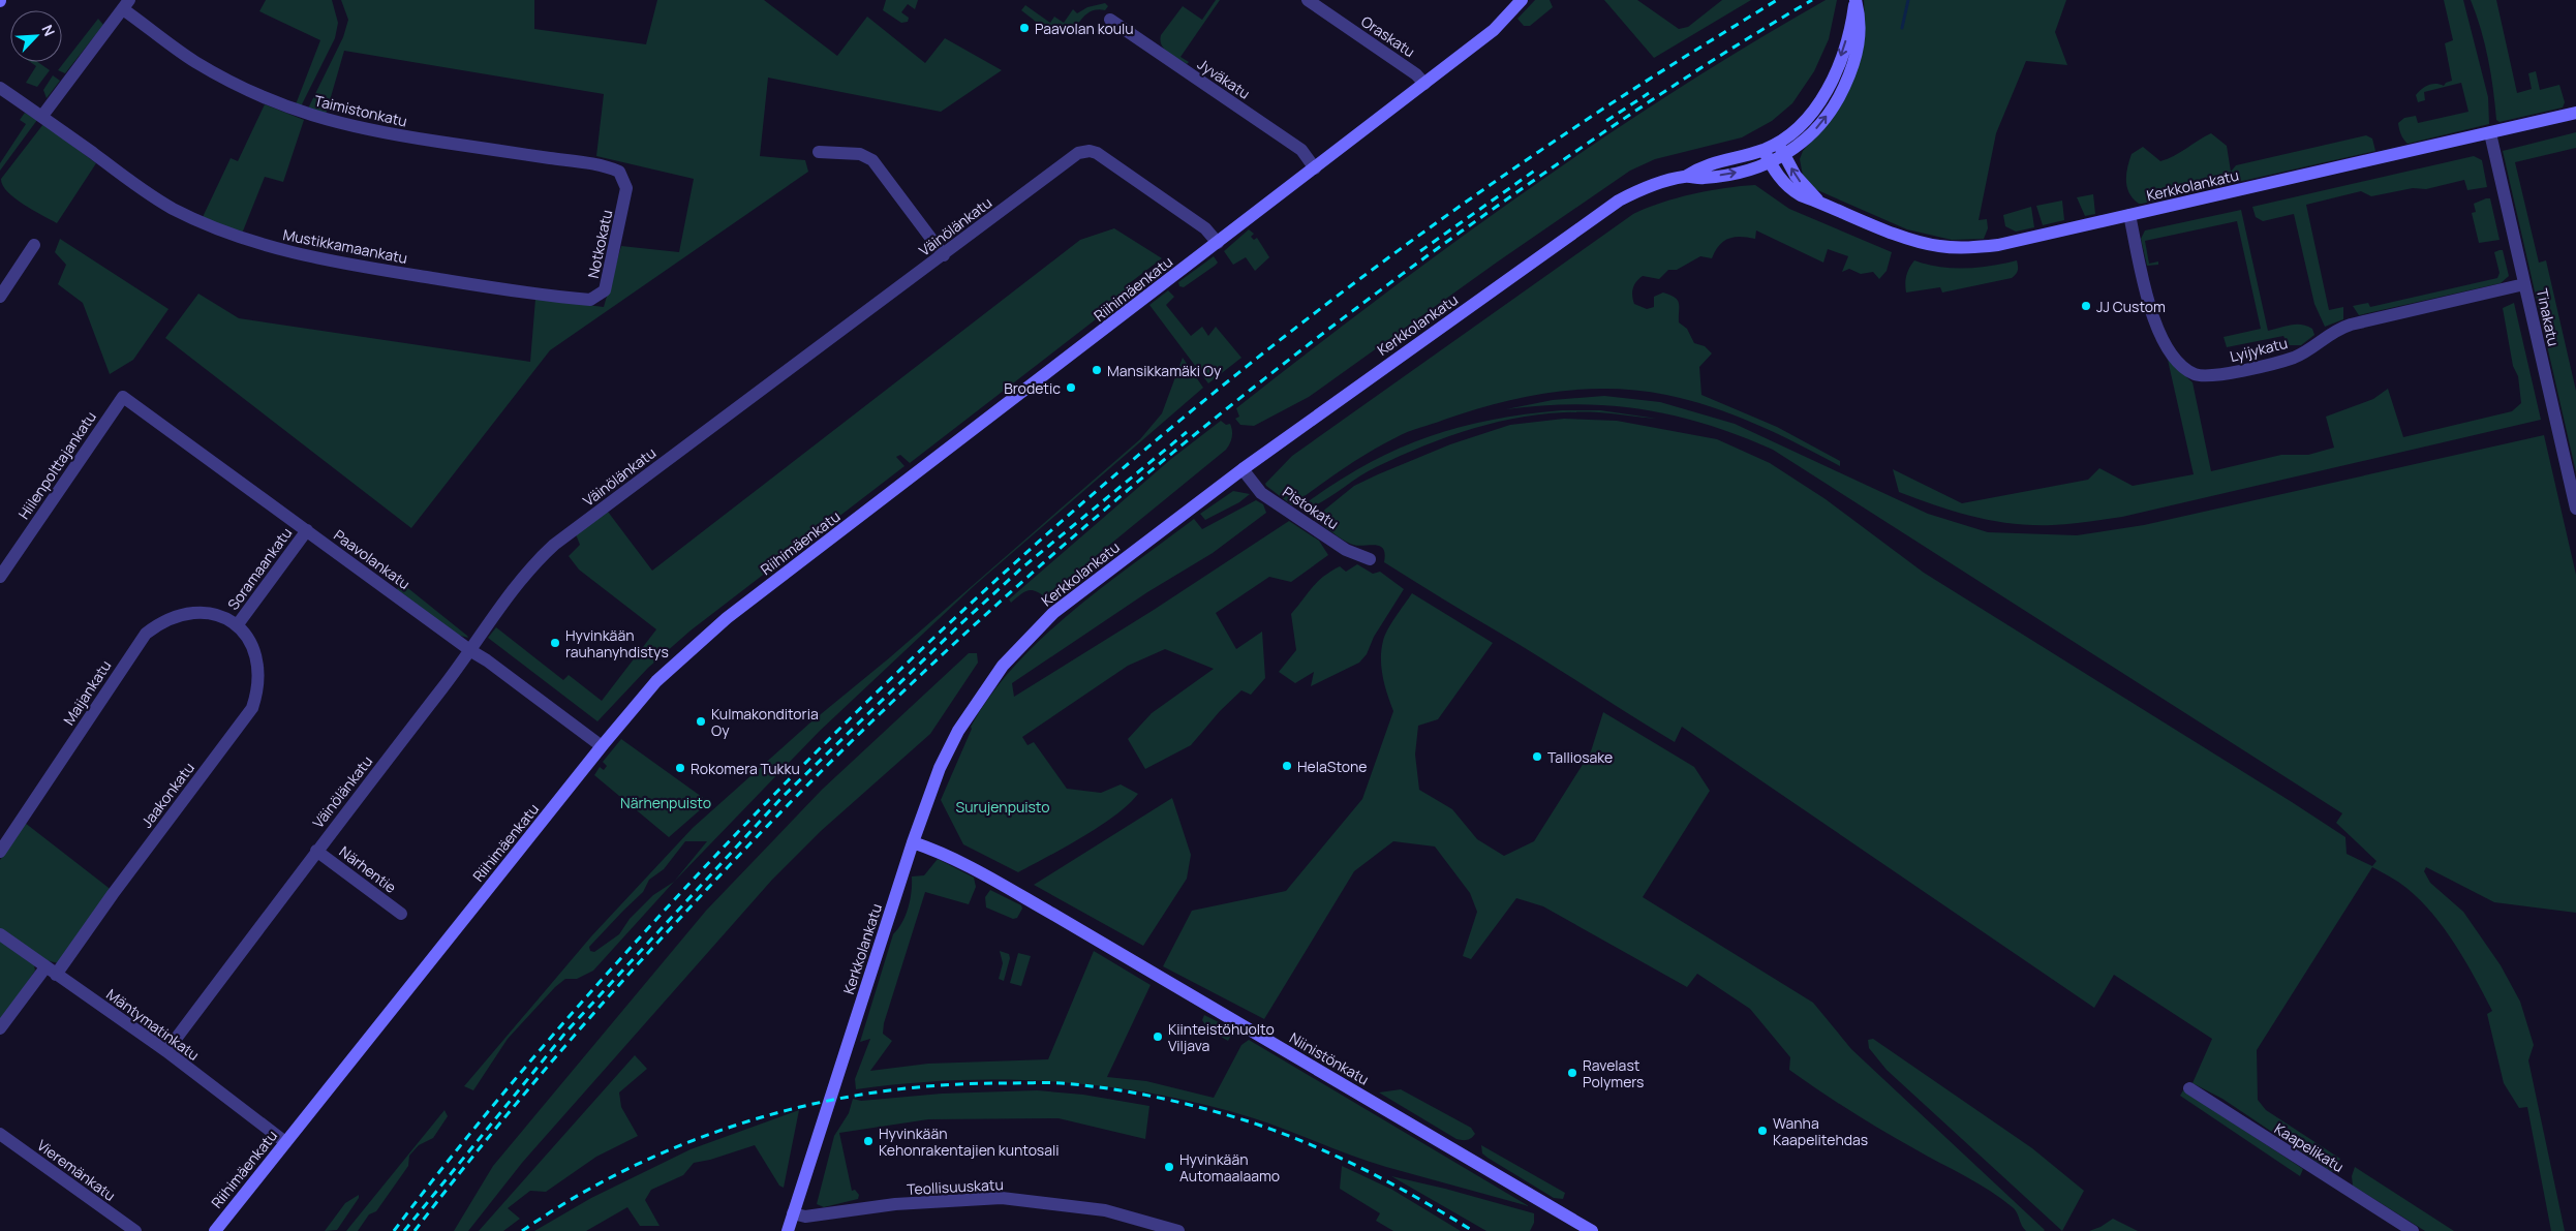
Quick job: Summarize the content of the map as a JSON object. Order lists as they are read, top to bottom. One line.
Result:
{"streets":{"street":["Oraskatu","Jyväkatu","Taimistonkatu","Kerkkolankatu","Väinölänkatu","Notkokatu","Mustikkamaankatu","Riihimäenkatu","Tinakatu","Lyijykatu","Hiilenpolttajankatu","Pistokatu","Paavolankatu","Soramaankatu","Maijankatu","Jaakonkatu","Närhentie","Mäntymatinkatu","Niinistönkatu","Kaapelikatu","Vieremänkatu","Teollisuuskatu"]},"crossings":[["Oraskatu","Riihimäenkatu"],["Jyväkatu","Riihimäenkatu"],["Taimistonkatu","Notkokatu"],["Kerkkolankatu","Tinakatu"],["Kerkkolankatu","Lyijykatu"],["Kerkkolankatu","Pistokatu"],["Kerkkolankatu","Niinistönkatu"],["Kerkkolankatu","Teollisuuskatu"],["Väinölänkatu","Riihimäenkatu"],["Väinölänkatu","Paavolankatu"],["Väinölänkatu","Närhentie"],["Väinölänkatu","Mäntymatinkatu"],["Notkokatu","Mustikkamaankatu"],["Riihimäenkatu","Paavolankatu"],["Riihimäenkatu","Mäntymatinkatu"],["Tinakatu","Lyijykatu"],["Hiilenpolttajankatu","Paavolankatu"],["Paavolankatu","Soramaankatu"],["Soramaankatu","Maijankatu"],["Soramaankatu","Jaakonkatu"],["Maijankatu","Jaakonkatu"],["Jaakonkatu","Mäntymatinkatu"]],"parks":["Närhenpuisto","Surujenpuisto"],"places":["Paavolan koulu","JJ Custom","Mansikkamäki Oy","Brodetic","Hyvinkään rauhanyhdistys","Kulmakonditoria Oy","Talliosake","HelaStone","Rokomera Tukku","Kiinteistöhuolto Viljava","Ravelast Polymers","Wanha Kaapelitehdas","Hyvinkään Kehonrakentajien kuntosali","Hyvinkään Automaalaamo"],"north":"top right"}
